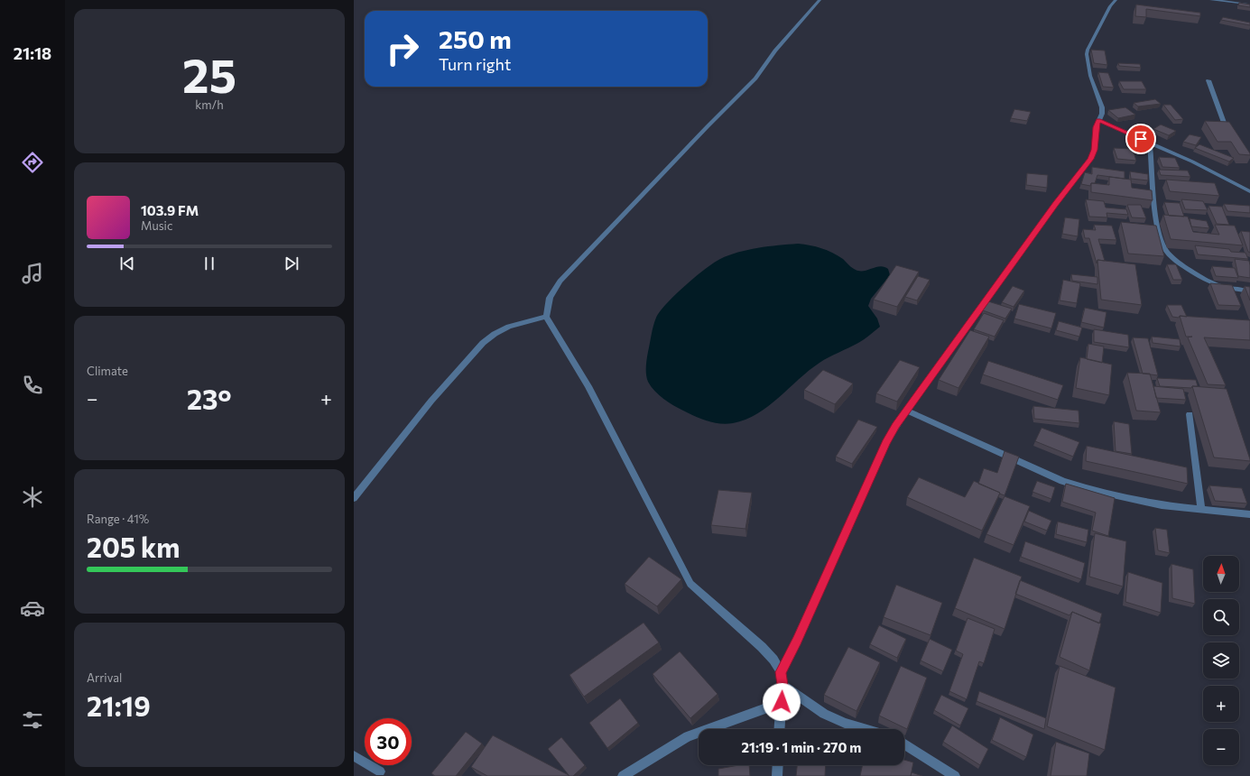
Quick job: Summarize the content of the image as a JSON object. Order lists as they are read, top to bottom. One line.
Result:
{"north":"top","page":{"tabs":"21:18","tile":[["25","km/h"],"Climate",["Range · 41%","205 km"],["Arrival","21:19"]],"turn":["250 m","Turn right"],"song":["103.9 FM","Music"],"heat":["−","23°","+"],"map_buttons":["+","−"],"limit":"30","trip":"21:19 · 1 min · 270 m"}}
